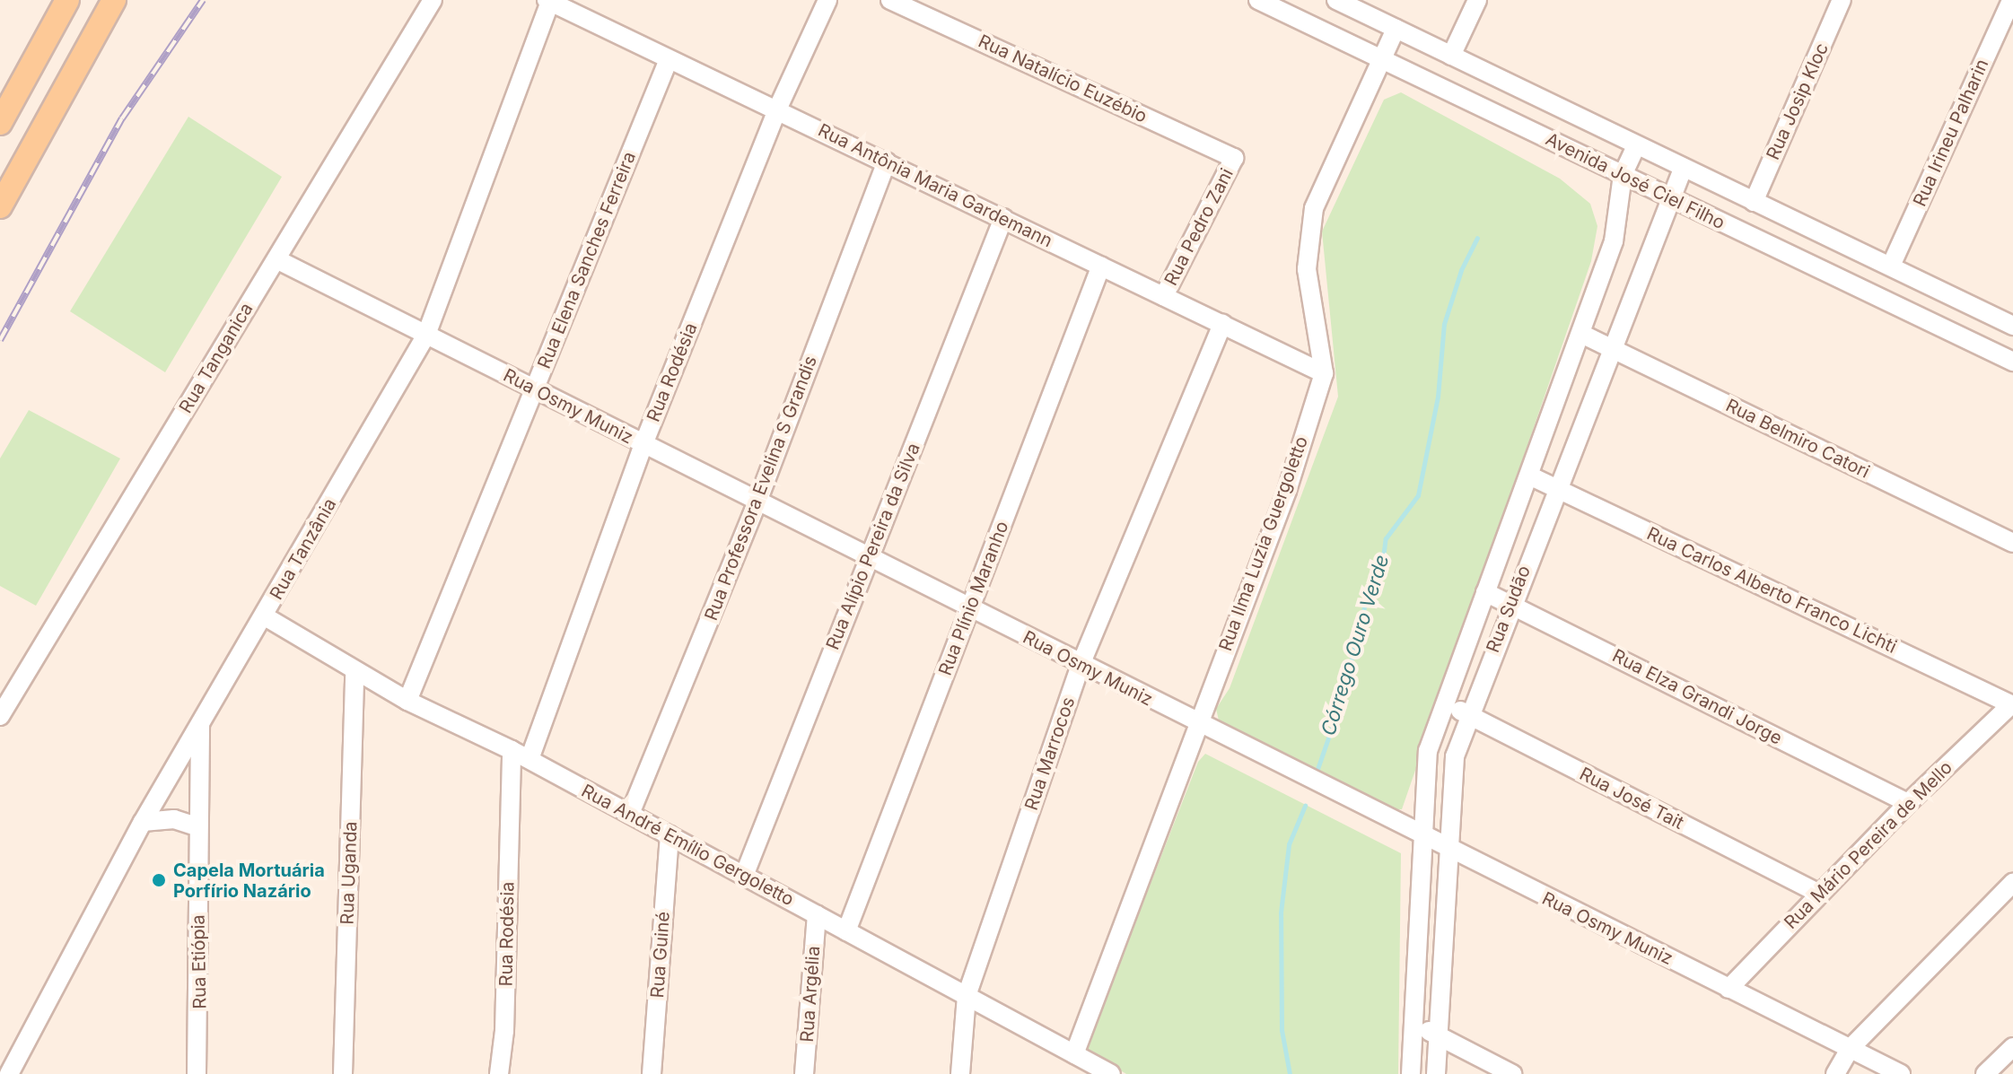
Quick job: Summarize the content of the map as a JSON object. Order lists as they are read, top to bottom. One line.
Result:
{"streets":{"street":["Rua Natalício Euzébio","Rua Josip Kloc","Rua Irineu Palharin","Avenida José Ciel Filho","Rua Antônia Maria Gardemann","Rua Pedro Zani","Rua Elena Sanches Ferreira","Rua Tanganica","Rua Rodésia","Rua Osmy Muniz","Rua Belmiro Catori","Rua Professora Evelina S Grandis","Rua Ilma Luzia Guergoletto","Rua Alípio Pereira da Silva","Rua Tanzânia","Rua Carlos Alberto Franco Lichti","Rua Plínio Maranho","Rua Sudão","Rua Elza Grandi Jorge","Rua Marrocos","Rua José Tait","Rua André Emílio Gergoletto","Rua Mário Pereira de Mello","Rua Uganda","Rua Guiné","Rua Etiópia","Rua Argélia"]},"crossings":[["Rua Natalício Euzébio","Rua Pedro Zani"],["Rua Josip Kloc","Avenida José Ciel Filho"],["Rua Irineu Palharin","Avenida José Ciel Filho"],["Avenida José Ciel Filho","Rua Ilma Luzia Guergoletto"],["Avenida José Ciel Filho","Rua Sudão"],["Rua Antônia Maria Gardemann","Rua Pedro Zani"],["Rua Antônia Maria Gardemann","Rua Elena Sanches Ferreira"],["Rua Antônia Maria Gardemann","Rua Rodésia"],["Rua Antônia Maria Gardemann","Rua Professora Evelina S Grandis"],["Rua Antônia Maria Gardemann","Rua Ilma Luzia Guergoletto"],["Rua Antônia Maria Gardemann","Rua Alípio Pereira da Silva"],["Rua Antônia Maria Gardemann","Rua Tanzânia"],["Rua Antônia Maria Gardemann","Rua Plínio Maranho"],["Rua Antônia Maria Gardemann","Rua Marrocos"],["Rua Elena Sanches Ferreira","Rua Osmy Muniz"],["Rua Elena Sanches Ferreira","Rua André Emílio Gergoletto"],["Rua Tanganica","Rua Osmy Muniz"],["Rua Rodésia","Rua Osmy Muniz"],["Rua Rodésia","Rua André Emílio Gergoletto"],["Rua Osmy Muniz","Rua Professora Evelina S Grandis"],["Rua Osmy Muniz","Rua Ilma Luzia Guergoletto"],["Rua Osmy Muniz","Rua Alípio Pereira da Silva"],["Rua Osmy Muniz","Rua Tanzânia"],["Rua Osmy Muniz","Rua Plínio Maranho"],["Rua Osmy Muniz","Rua Sudão"],["Rua Osmy Muniz","Rua Marrocos"],["Rua Osmy Muniz","Rua Mário Pereira de Mello"],["Rua Belmiro Catori","Rua Sudão"],["Rua Professora Evelina S Grandis","Rua André Emílio Gergoletto"],["Rua Ilma Luzia Guergoletto","Rua André Emílio Gergoletto"],["Rua Alípio Pereira da Silva","Rua André Emílio Gergoletto"],["Rua Tanzânia","Rua André Emílio Gergoletto"],["Rua Tanzânia","Rua Etiópia"],["Rua Carlos Alberto Franco Lichti","Rua Sudão"],["Rua Carlos Alberto Franco Lichti","Rua Mário Pereira de Mello"],["Rua Plínio Maranho","Rua André Emílio Gergoletto"],["Rua Sudão","Rua Elza Grandi Jorge"],["Rua Sudão","Rua José Tait"],["Rua Elza Grandi Jorge","Rua Mário Pereira de Mello"],["Rua Marrocos","Rua André Emílio Gergoletto"],["Rua José Tait","Rua Mário Pereira de Mello"],["Rua André Emílio Gergoletto","Rua Uganda"],["Rua André Emílio Gergoletto","Rua Guiné"],["Rua André Emílio Gergoletto","Rua Argélia"]],"water":["Córrego Ouro Verde"],"places":["Capela Mortuária Porfírio Nazário"]}
